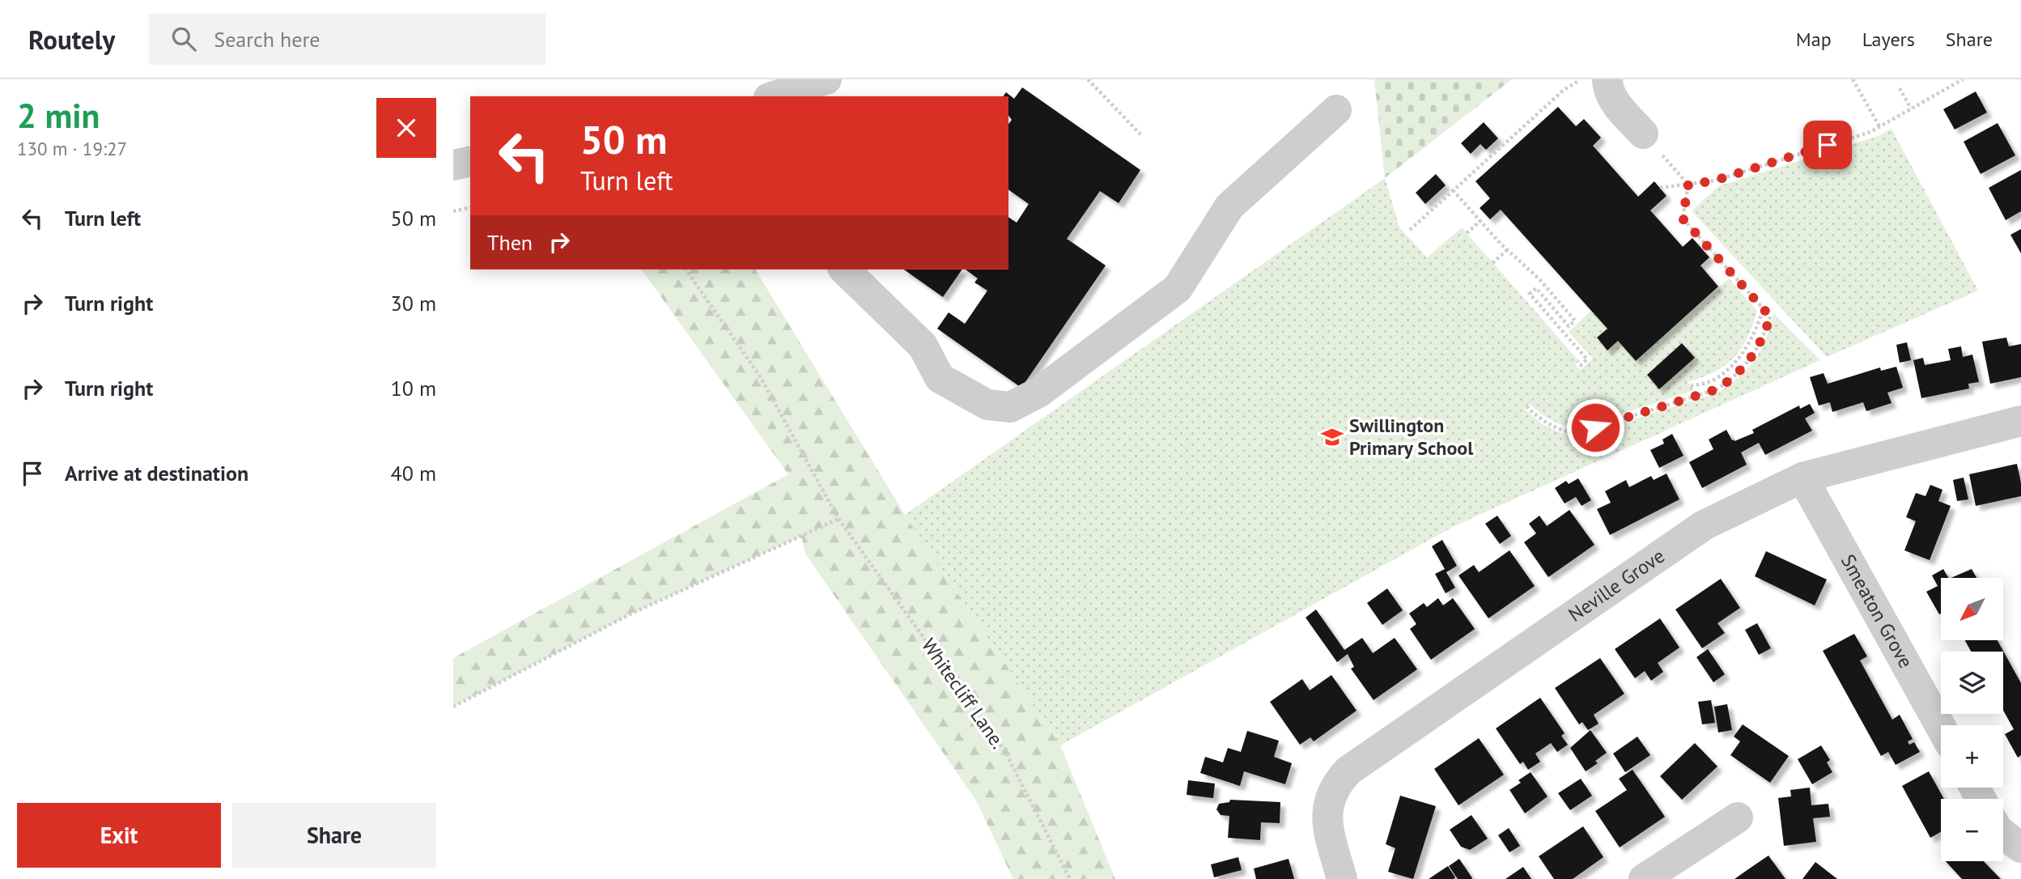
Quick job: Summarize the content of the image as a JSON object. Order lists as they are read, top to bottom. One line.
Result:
{"streets":{"street":["Neville Grove","Smeaton Grove"],"path":["Whitecliff Lane."]},"crossings":[["Neville Grove","Smeaton Grove"]],"places":{"school or university":["Swillington Primary School"]},"north":"bottom left","page":{"header":"Routely","search":"Search here","nav":["Map","Layers","Share"],"heading":["2 min","130 m · 19:27"],"turn":["50 m","Turn left"],"list":[{"name":"Turn left","value":"50 m"},{"name":"Turn right","value":"30 m"},{"name":"Turn right","value":"10 m"},{"name":"Arrive at destination","value":"40 m"}],"then":"Then","map_buttons":["+","−"],"buttons":["Exit","Share"]}}
